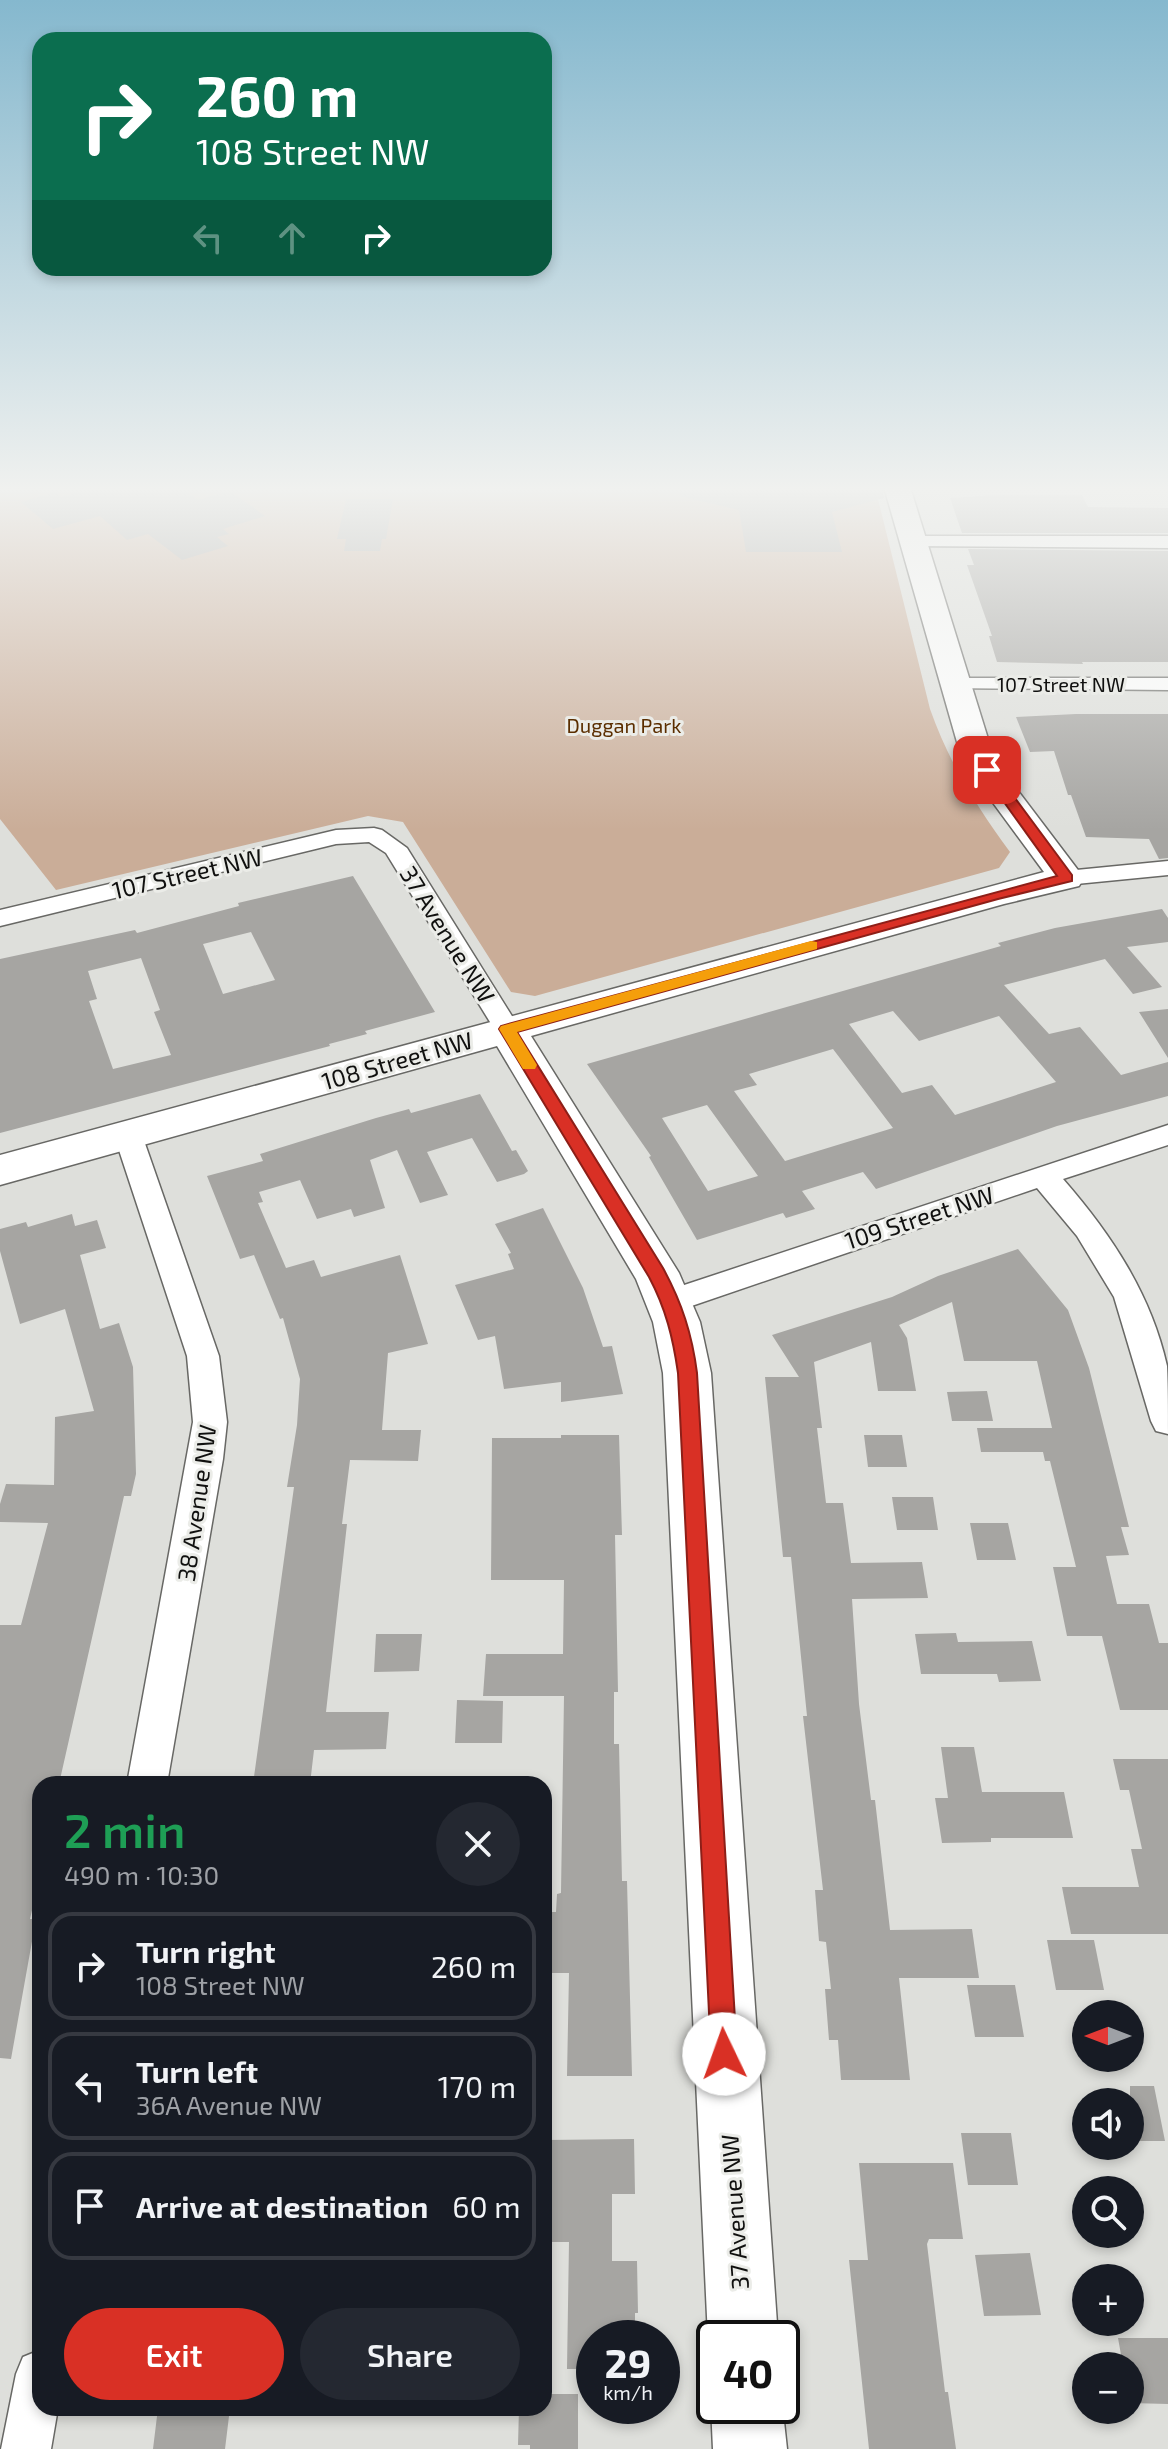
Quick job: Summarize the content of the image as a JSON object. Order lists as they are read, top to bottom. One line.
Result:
{"streets":{"street":["107 Street NW","37 Avenue NW","108 Street NW","109 Street NW","38 Avenue NW"]},"crossings":[["107 Street NW","37 Avenue NW"],["37 Avenue NW","108 Street NW"],["37 Avenue NW","109 Street NW"],["108 Street NW","38 Avenue NW"]],"parks":["Duggan Park"],"north":"left","page":{"turn":["260 m","108 Street NW"],"heading":["2 min","490 m · 10:30"],"list":[{"name":"Turn right","note":"108 Street NW","value":"260 m"},{"name":"Turn left","note":"36A Avenue NW","value":"170 m"},{"name":"Arrive at destination","value":"60 m"}],"map_buttons":["+","−"],"buttons":["Exit","Share"],"speed":"29 km/h","limit":"40"}}
